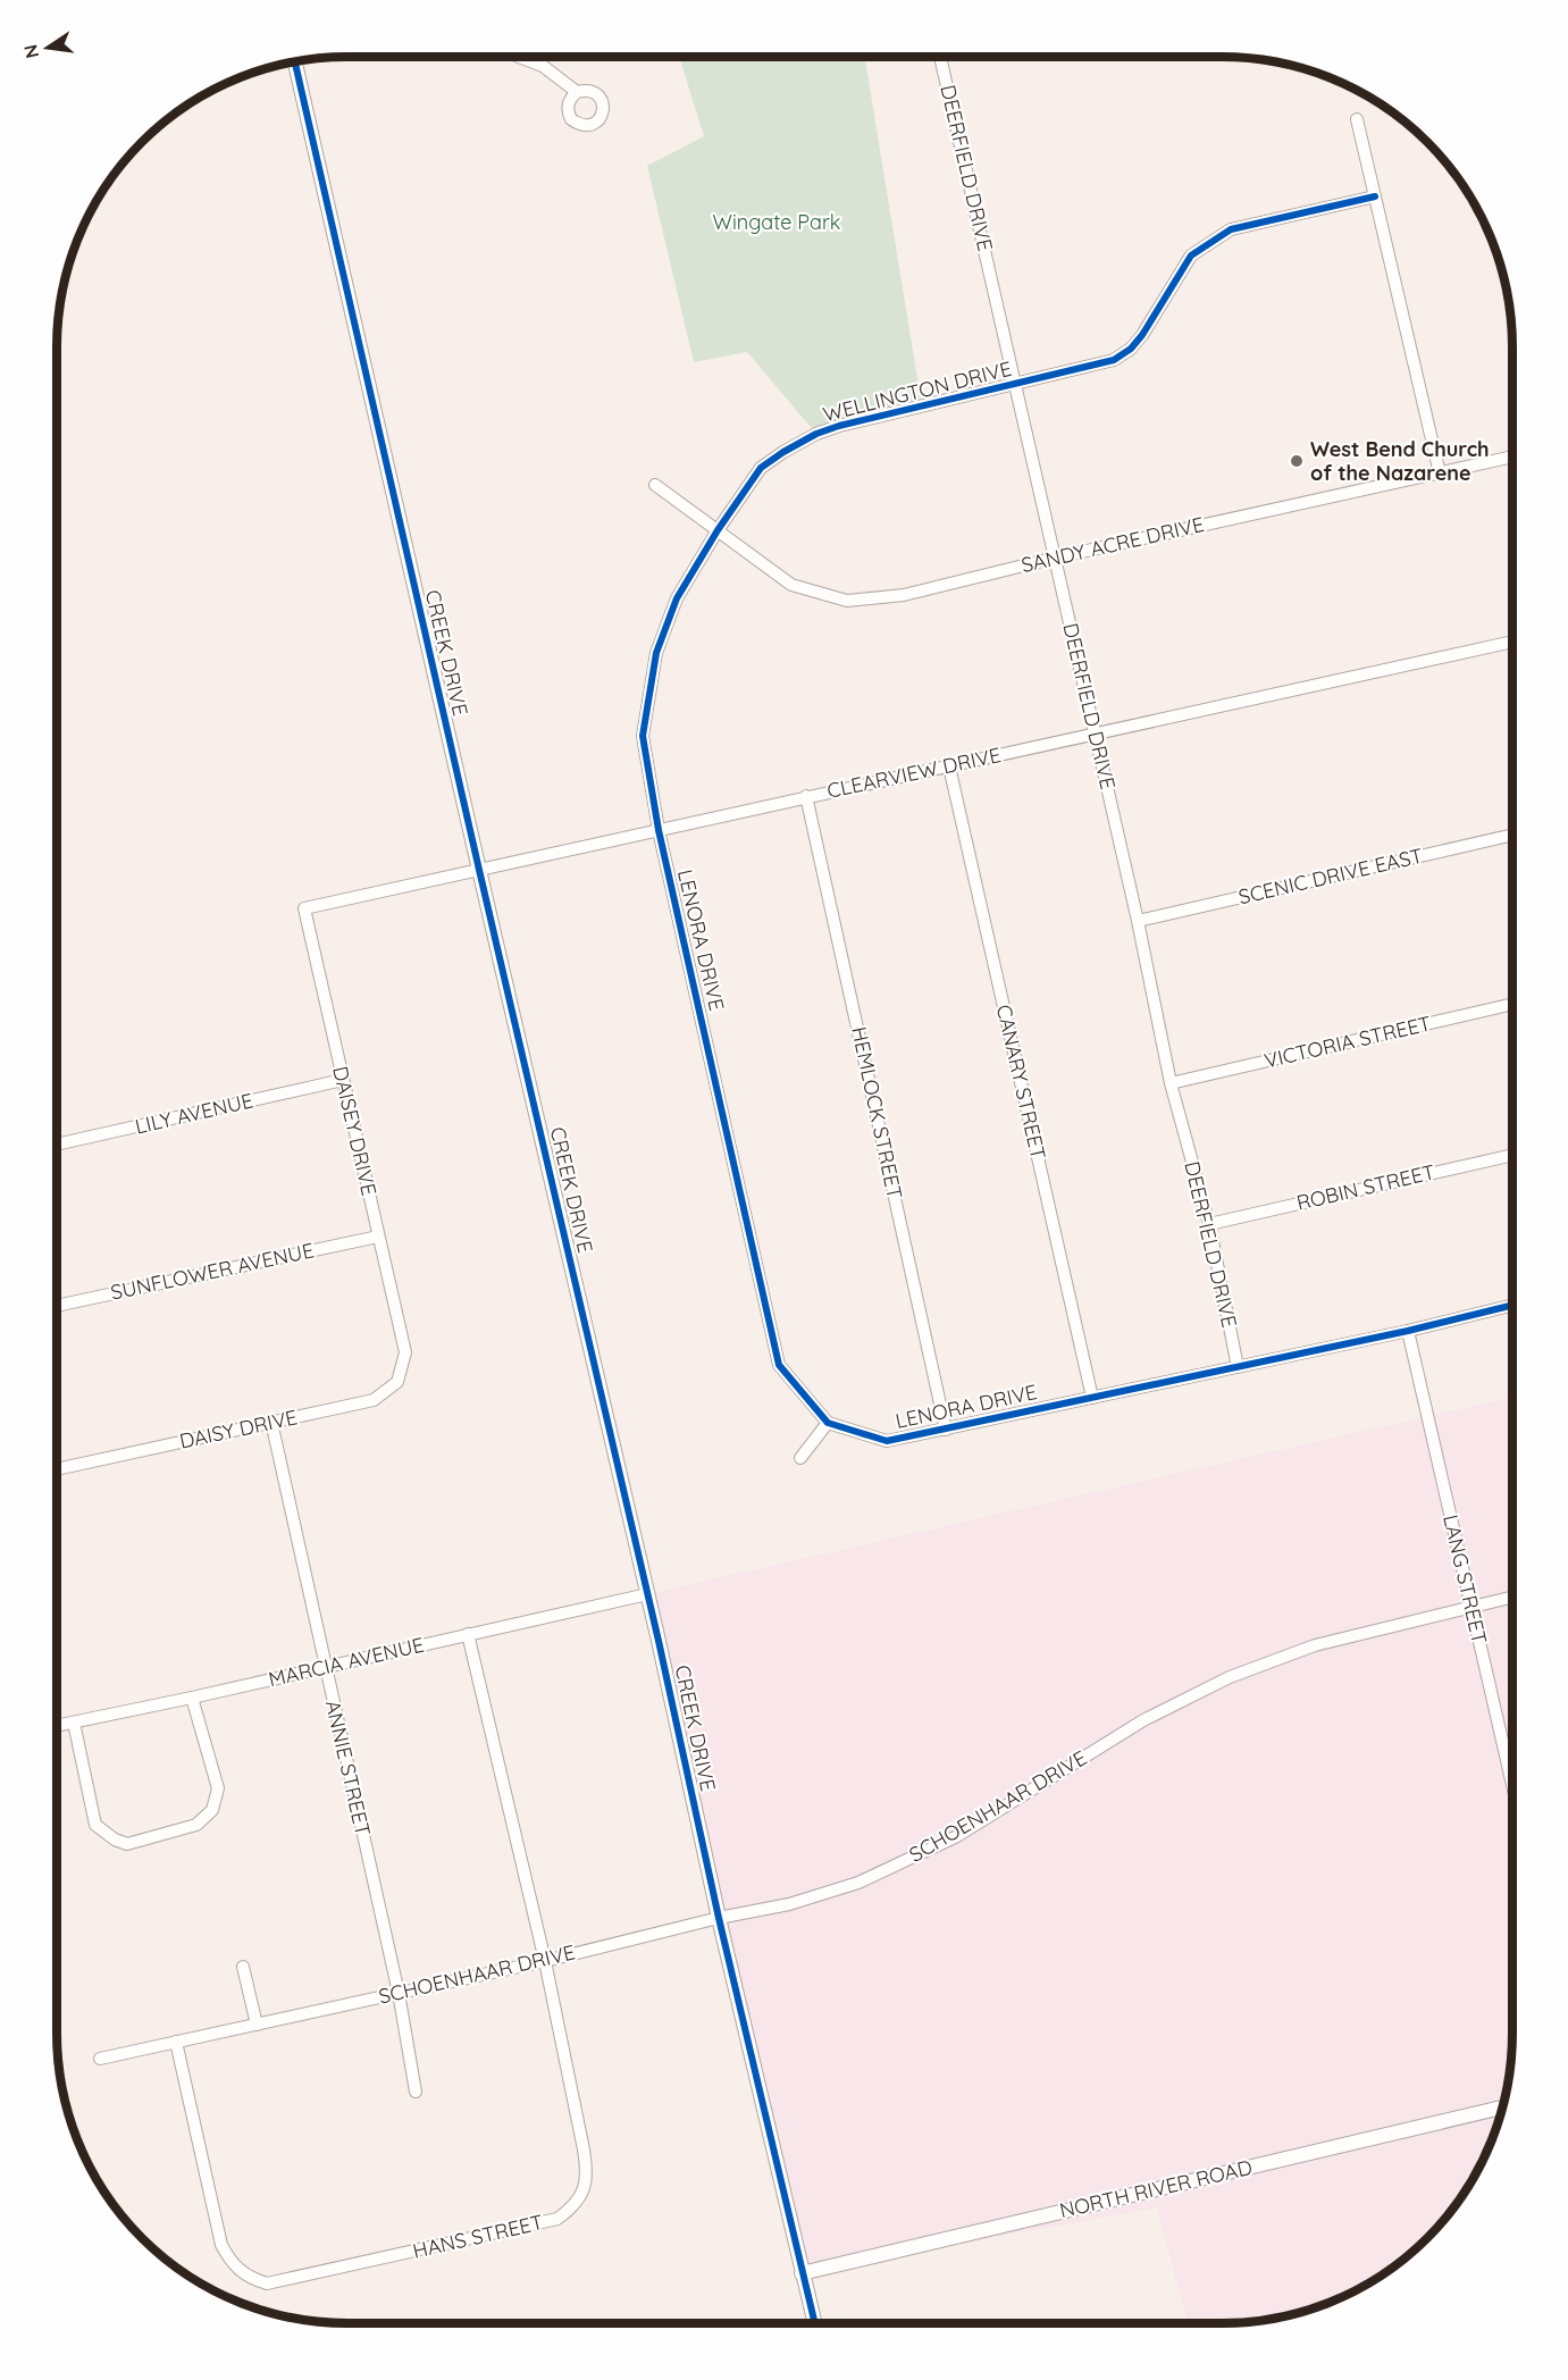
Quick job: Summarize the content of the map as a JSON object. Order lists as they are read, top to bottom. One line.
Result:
{"streets":{"street":["DEERFIELD DRIVE","WELLINGTON DRIVE","SANDY ACRE DRIVE","CREEK DRIVE","CLEARVIEW DRIVE","SCENIC DRIVE EAST","LENORA DRIVE","VICTORIA STREET","CANARY STREET","HEMLOCK STREET","LILY AVENUE","DAISEY DRIVE","ROBIN STREET","SUNFLOWER AVENUE","DAISY DRIVE","LANG STREET","MARCIA AVENUE","ANNIE STREET","SCHOENHAAR DRIVE","NORTH RIVER ROAD","HANS STREET"]},"crossings":[["DEERFIELD DRIVE","WELLINGTON DRIVE"],["DEERFIELD DRIVE","SANDY ACRE DRIVE"],["DEERFIELD DRIVE","CLEARVIEW DRIVE"],["DEERFIELD DRIVE","SCENIC DRIVE EAST"],["DEERFIELD DRIVE","LENORA DRIVE"],["DEERFIELD DRIVE","VICTORIA STREET"],["DEERFIELD DRIVE","ROBIN STREET"],["WELLINGTON DRIVE","SANDY ACRE DRIVE"],["WELLINGTON DRIVE","CLEARVIEW DRIVE"],["WELLINGTON DRIVE","LENORA DRIVE"],["CREEK DRIVE","CLEARVIEW DRIVE"],["CREEK DRIVE","MARCIA AVENUE"],["CREEK DRIVE","SCHOENHAAR DRIVE"],["CREEK DRIVE","NORTH RIVER ROAD"],["CLEARVIEW DRIVE","LENORA DRIVE"],["CLEARVIEW DRIVE","CANARY STREET"],["CLEARVIEW DRIVE","HEMLOCK STREET"],["CLEARVIEW DRIVE","DAISEY DRIVE"],["LENORA DRIVE","CANARY STREET"],["LENORA DRIVE","HEMLOCK STREET"],["LENORA DRIVE","LANG STREET"],["LILY AVENUE","DAISEY DRIVE"],["DAISEY DRIVE","SUNFLOWER AVENUE"],["DAISEY DRIVE","DAISY DRIVE"],["DAISY DRIVE","ANNIE STREET"],["LANG STREET","SCHOENHAAR DRIVE"],["MARCIA AVENUE","ANNIE STREET"],["MARCIA AVENUE","HANS STREET"],["ANNIE STREET","SCHOENHAAR DRIVE"],["SCHOENHAAR DRIVE","HANS STREET"]],"parks":["Wingate Park"],"places":["West Bend Church of the Nazarene"],"north":"left"}
